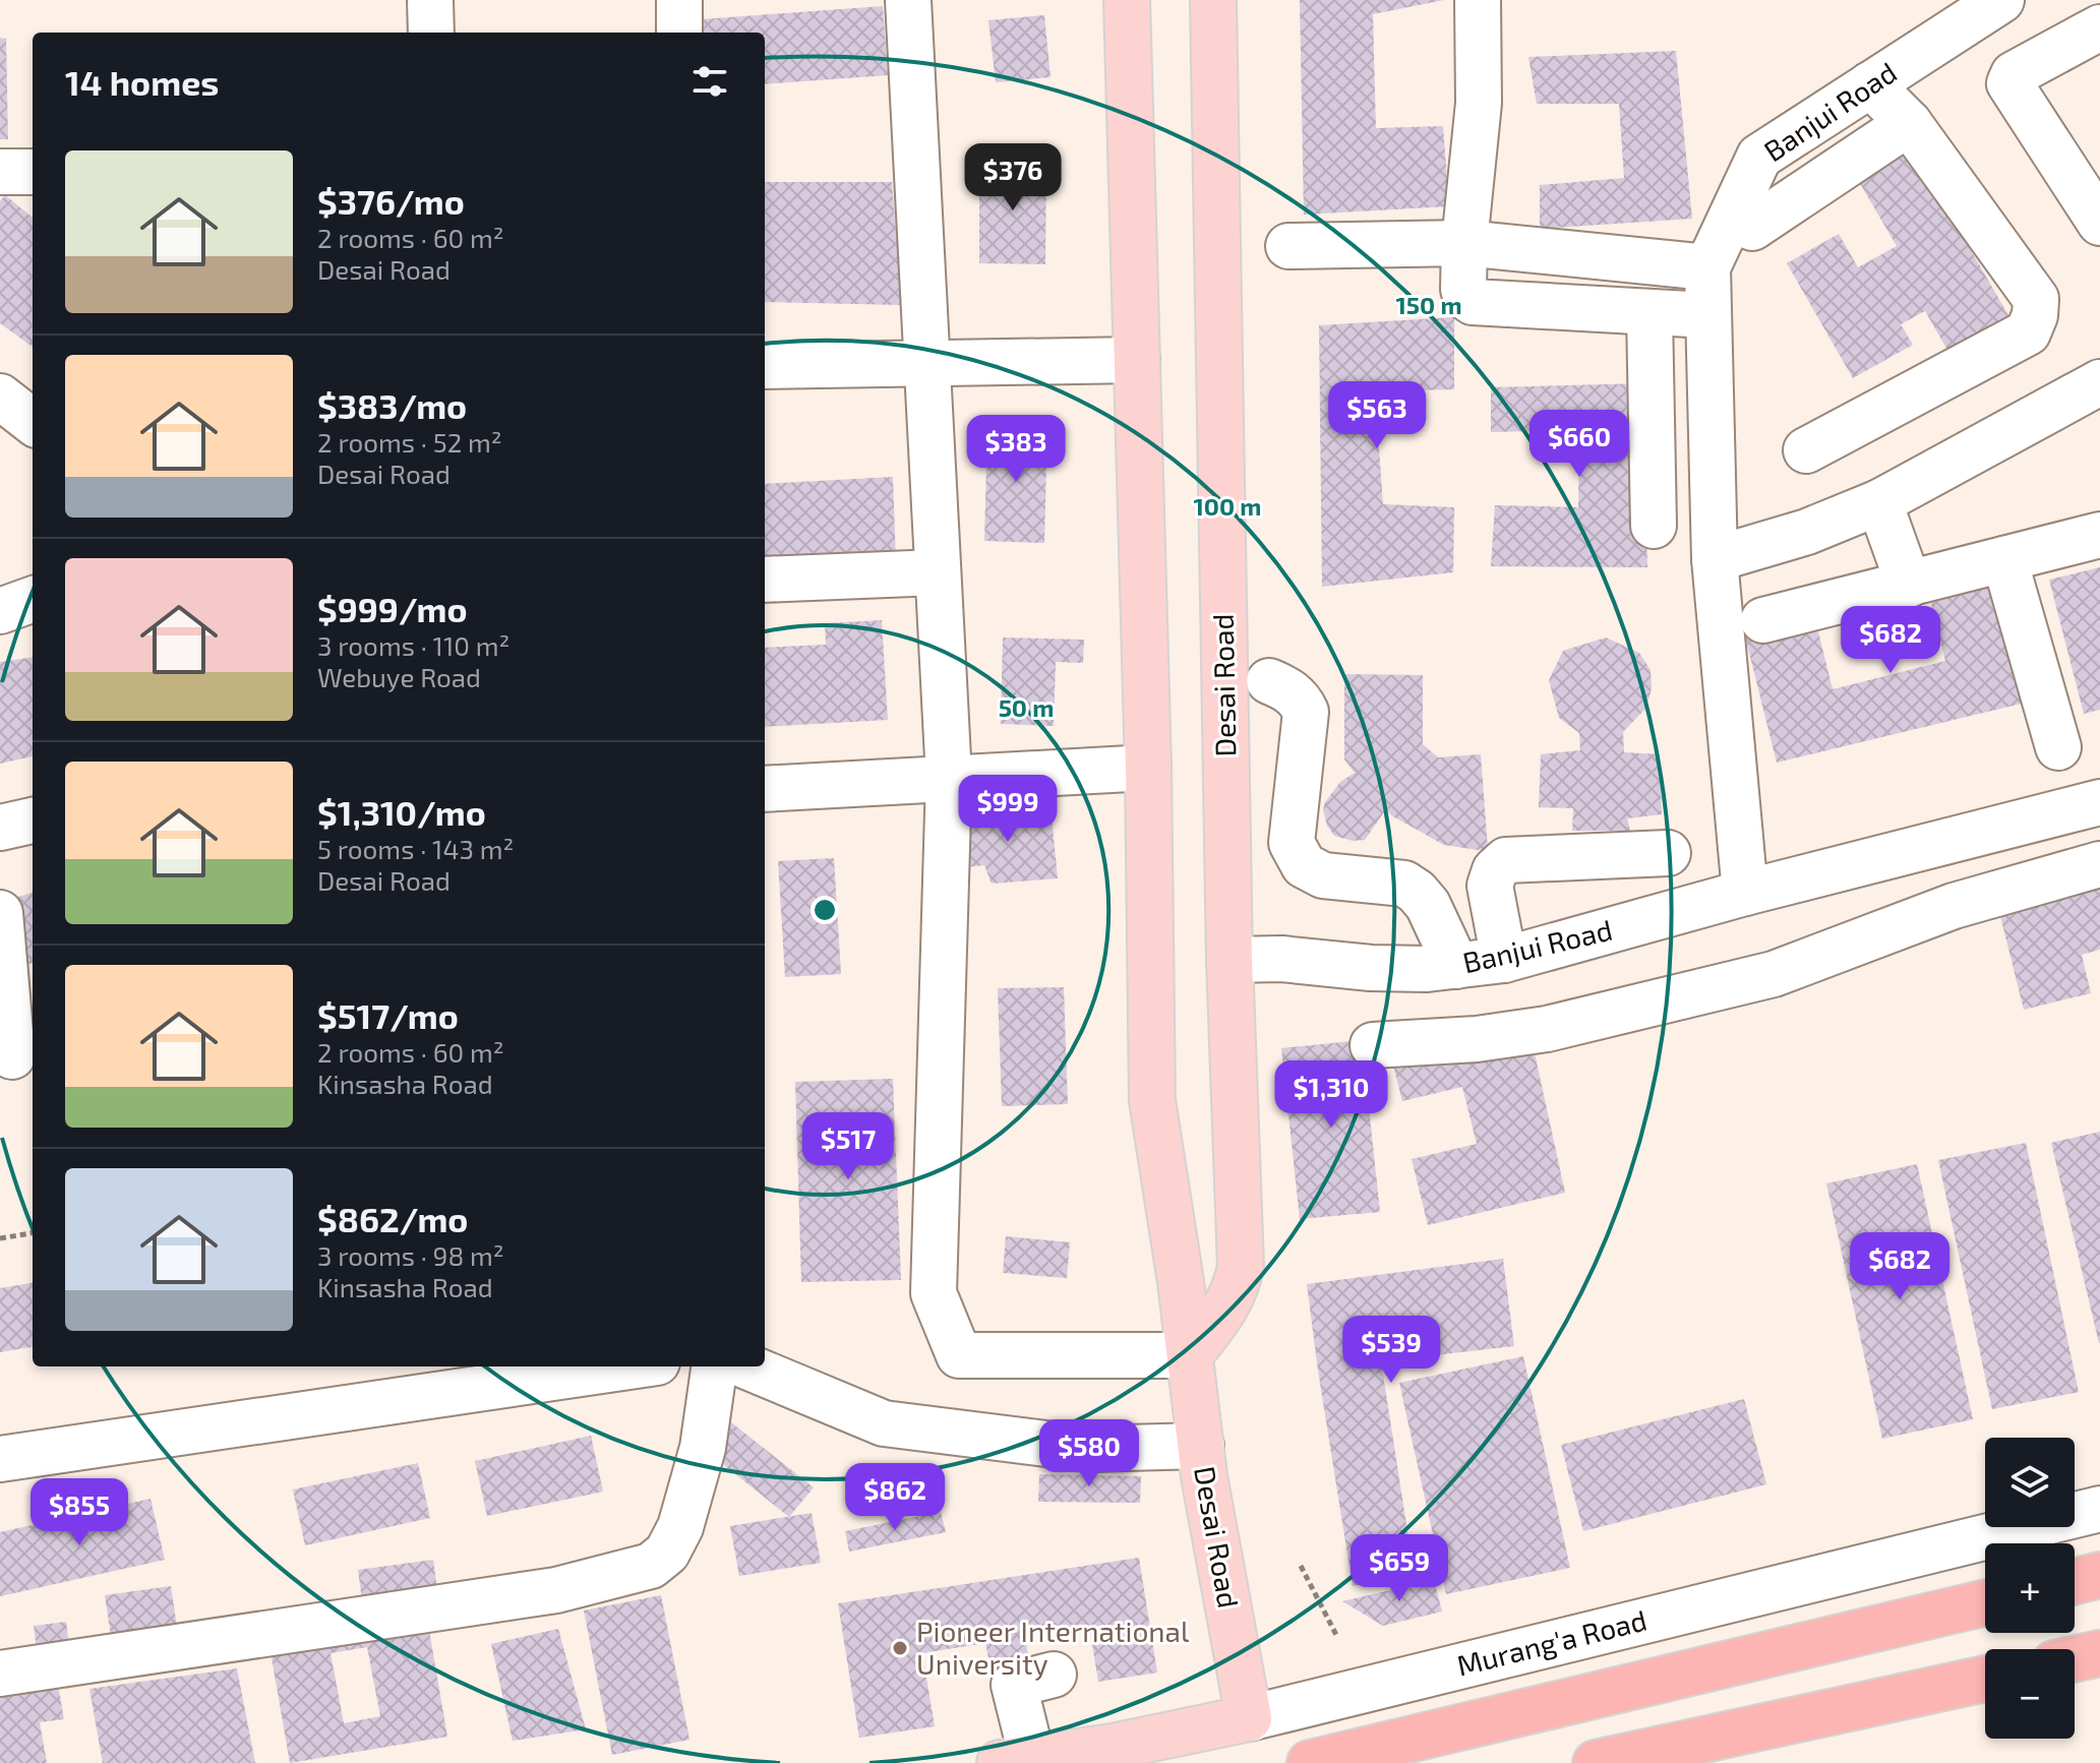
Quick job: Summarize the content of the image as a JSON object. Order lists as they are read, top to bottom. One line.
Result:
{"streets":{"highway":["Murang'a Road"],"main road":["Desai Road"],"street":["Banjui Road"]},"crossings":[["Banjui Road","Desai Road"],["Desai Road","Murang'a Road"]],"places":["Pioneer International University"],"page":{"heading":"14 homes","list":[{"name":"$376/mo","note":"2 rooms · 60 m² · Desai Road"},{"name":"$383/mo","note":"2 rooms · 52 m² · Desai Road"},{"name":"$999/mo","note":"3 rooms · 110 m² · Webuye Road"},{"name":"$1,310/mo","note":"5 rooms · 143 m² · Desai Road"},{"name":"$517/mo","note":"2 rooms · 60 m² · Kinsasha Road"},{"name":"$862/mo","note":"3 rooms · 98 m² · Kinsasha Road"}],"price":["$376","$563","$660","$383","$682","$999","$1,310","$517","$682","$539","$580","$862","$855","$659"],"map_buttons":["+","−"]},"rings":["150 m","100 m","50 m"]}
